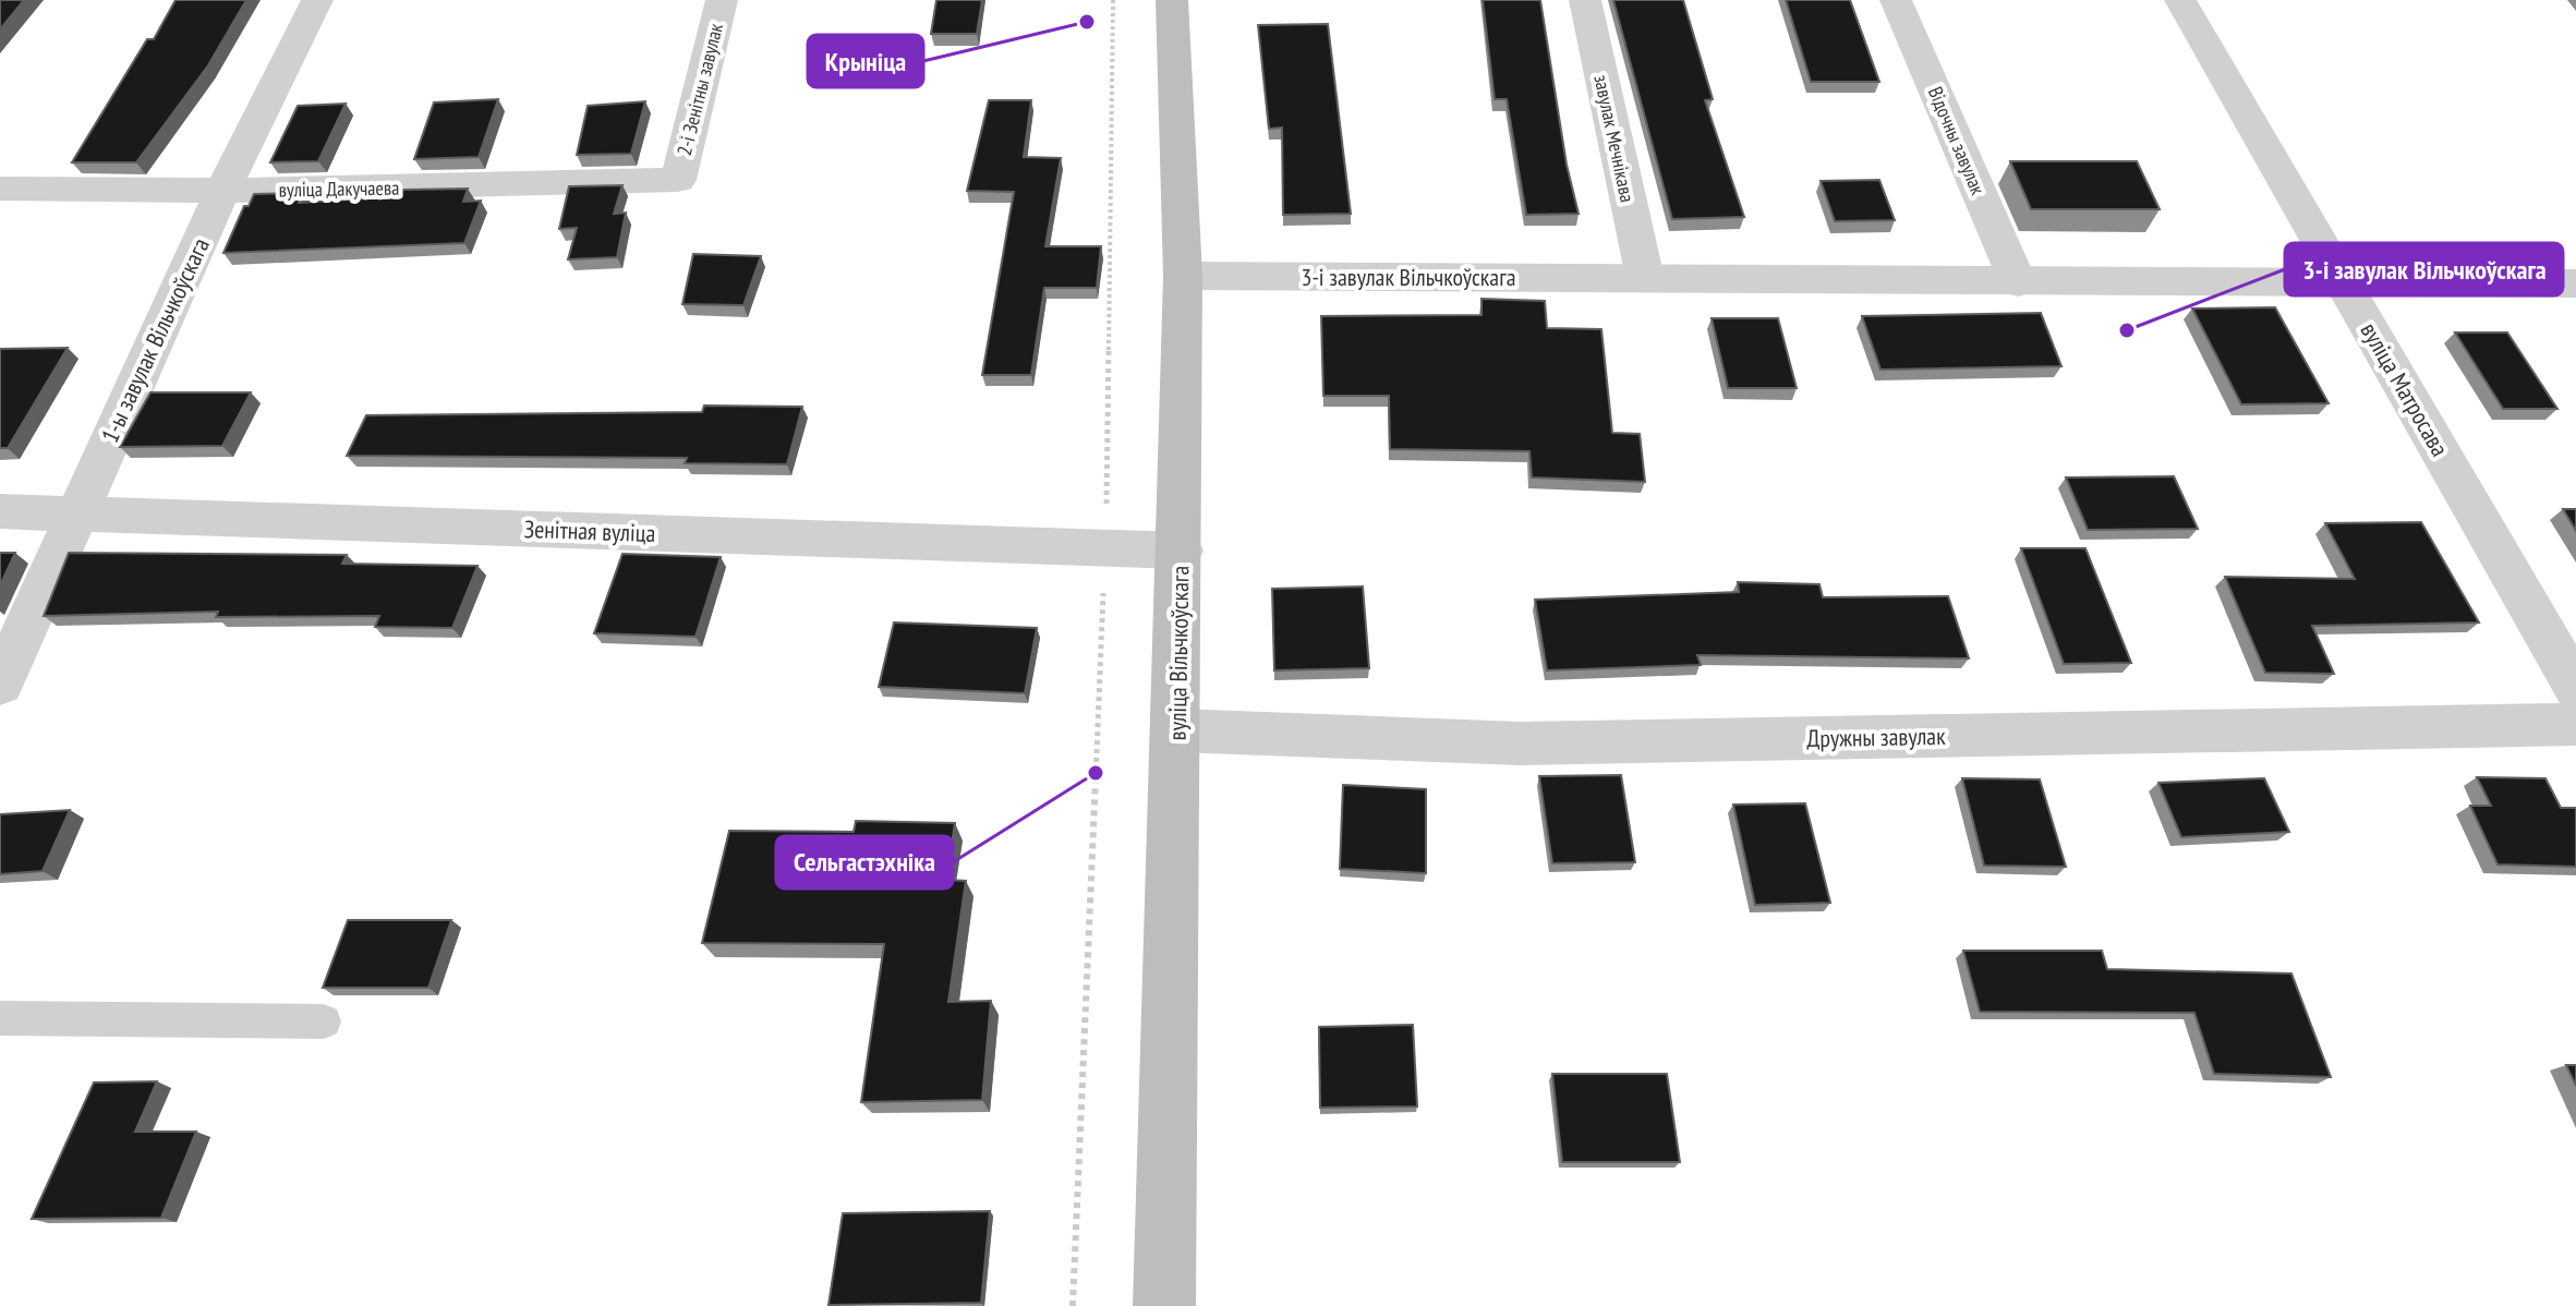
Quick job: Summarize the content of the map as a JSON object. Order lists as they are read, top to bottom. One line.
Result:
{"streets":{"main road":["вуліца Вільчкоўскага"],"street":["2-і Зенітны завулак","завулак Мечнікава","Відочны завулак","вуліца Дакучаева","3-і завулак Вільчкоўскага","1-ы завулак Вільчкоўскага","вуліца Матросава","Зенітная вуліца","Дружны завулак"]},"crossings":[["2-і Зенітны завулак","вуліца Дакучаева"],["завулак Мечнікава","3-і завулак Вільчкоўскага"],["Відочны завулак","3-і завулак Вільчкоўскага"],["вуліца Дакучаева","1-ы завулак Вільчкоўскага"],["3-і завулак Вільчкоўскага","вуліца Матросава"],["3-і завулак Вільчкоўскага","вуліца Вільчкоўскага"],["1-ы завулак Вільчкоўскага","Зенітная вуліца"],["Зенітная вуліца","вуліца Вільчкоўскага"],["вуліца Вільчкоўскага","Дружны завулак"]],"places":["Крыніца","3-і завулак Вільчкоўскага","Сельгастэхніка"]}
